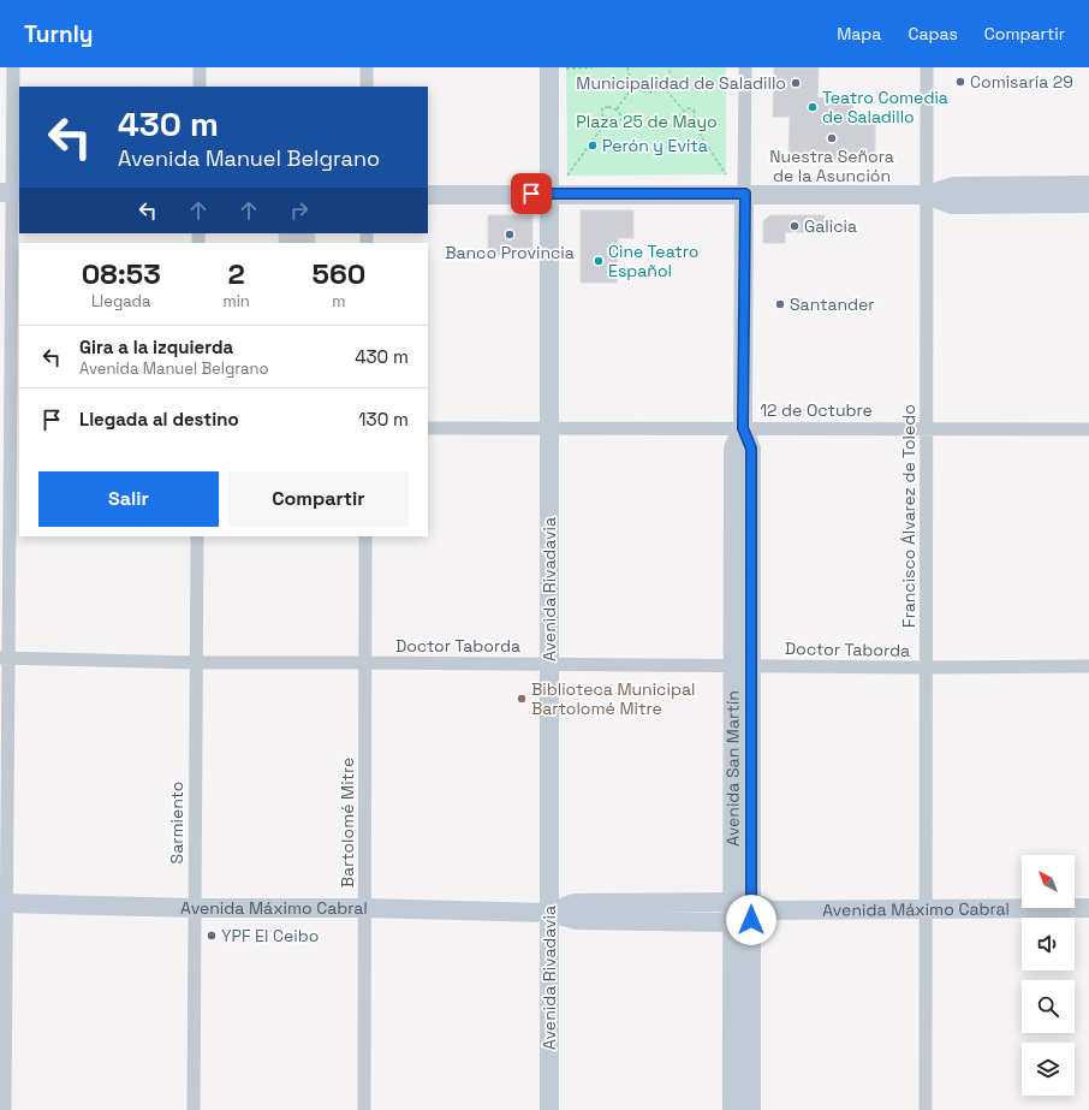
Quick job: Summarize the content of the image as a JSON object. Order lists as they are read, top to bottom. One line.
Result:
{"streets":{"main road":["Avenida Rivadavia","Avenida San Martín","Avenida Máximo Cabral"],"street":["12 de Octubre","Francisco Álvarez de Toledo","Doctor Taborda","Sarmiento","Bartolomé Mitre"]},"crossings":[["12 de Octubre","Francisco Álvarez de Toledo"],["12 de Octubre","Avenida Rivadavia"],["12 de Octubre","Avenida San Martín"],["Francisco Álvarez de Toledo","Doctor Taborda"],["Francisco Álvarez de Toledo","Avenida Máximo Cabral"],["Avenida Rivadavia","Doctor Taborda"],["Avenida Rivadavia","Avenida Máximo Cabral"],["Doctor Taborda","Avenida San Martín"],["Doctor Taborda","Sarmiento"],["Doctor Taborda","Bartolomé Mitre"],["Avenida San Martín","Avenida Máximo Cabral"],["Sarmiento","Avenida Máximo Cabral"],["Bartolomé Mitre","Avenida Máximo Cabral"]],"parks":["Plaza 25 de Mayo"],"places":["Comisaría 29","Municipalidad de Saladillo","Teatro Comedia de Saladillo","Nuestra Señora de la Asunción","Perón y Evita","Galicia","Banco Provincia","Cine Teatro Español","Santander","Biblioteca Municipal Bartolomé Mitre","YPF El Ceibo"],"north":"top left","page":{"header":"Turnly","nav":["Mapa","Capas","Compartir"],"turn":["430 m","Avenida Manuel Belgrano"],"eta":["08:53","Llegada","2","min","560","m"],"list":[{"name":"Gira a la izquierda","note":"Avenida Manuel Belgrano","value":"430 m"},{"name":"Llegada al destino","value":"130 m"}],"buttons":["Salir","Compartir"]}}
